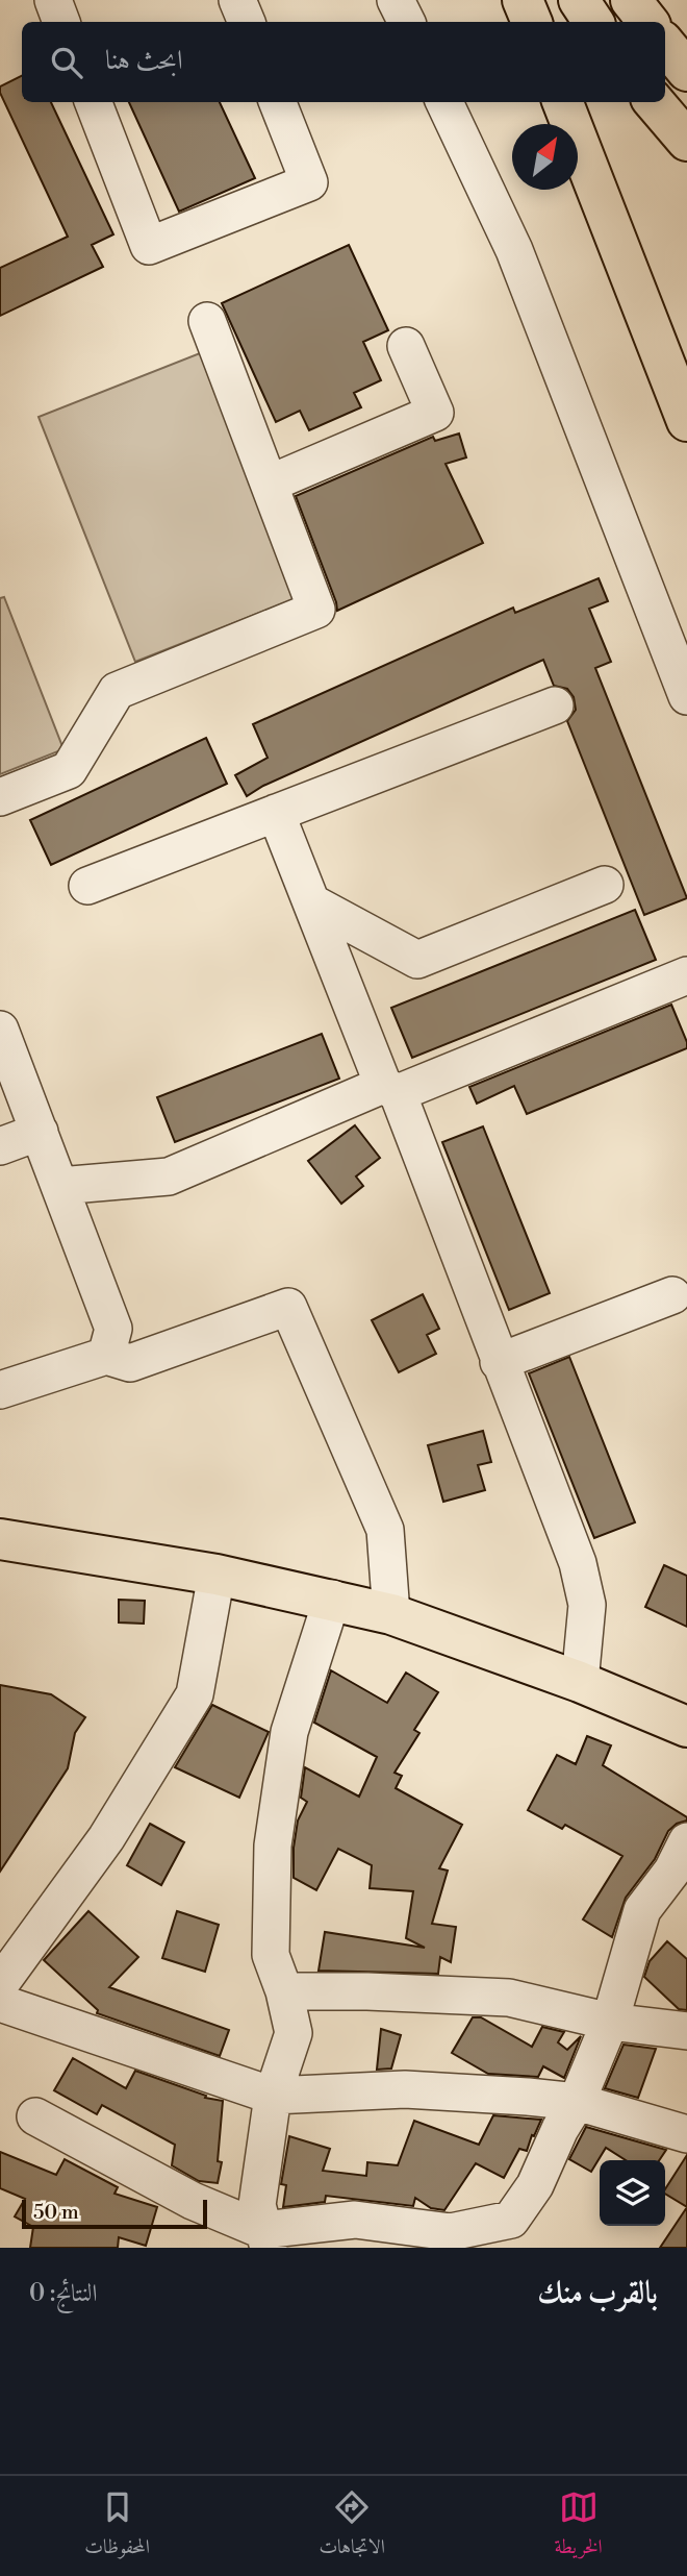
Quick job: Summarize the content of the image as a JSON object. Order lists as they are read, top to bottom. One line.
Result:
{"scale_bar":"50 m","north":"top right","page":{"search":"ابحث هنا","scale":"50 m","heading":["بالقرب منك","النتائج: 0"],"nav":["الخريطة","الاتجاهات","المحفوظات"]}}
